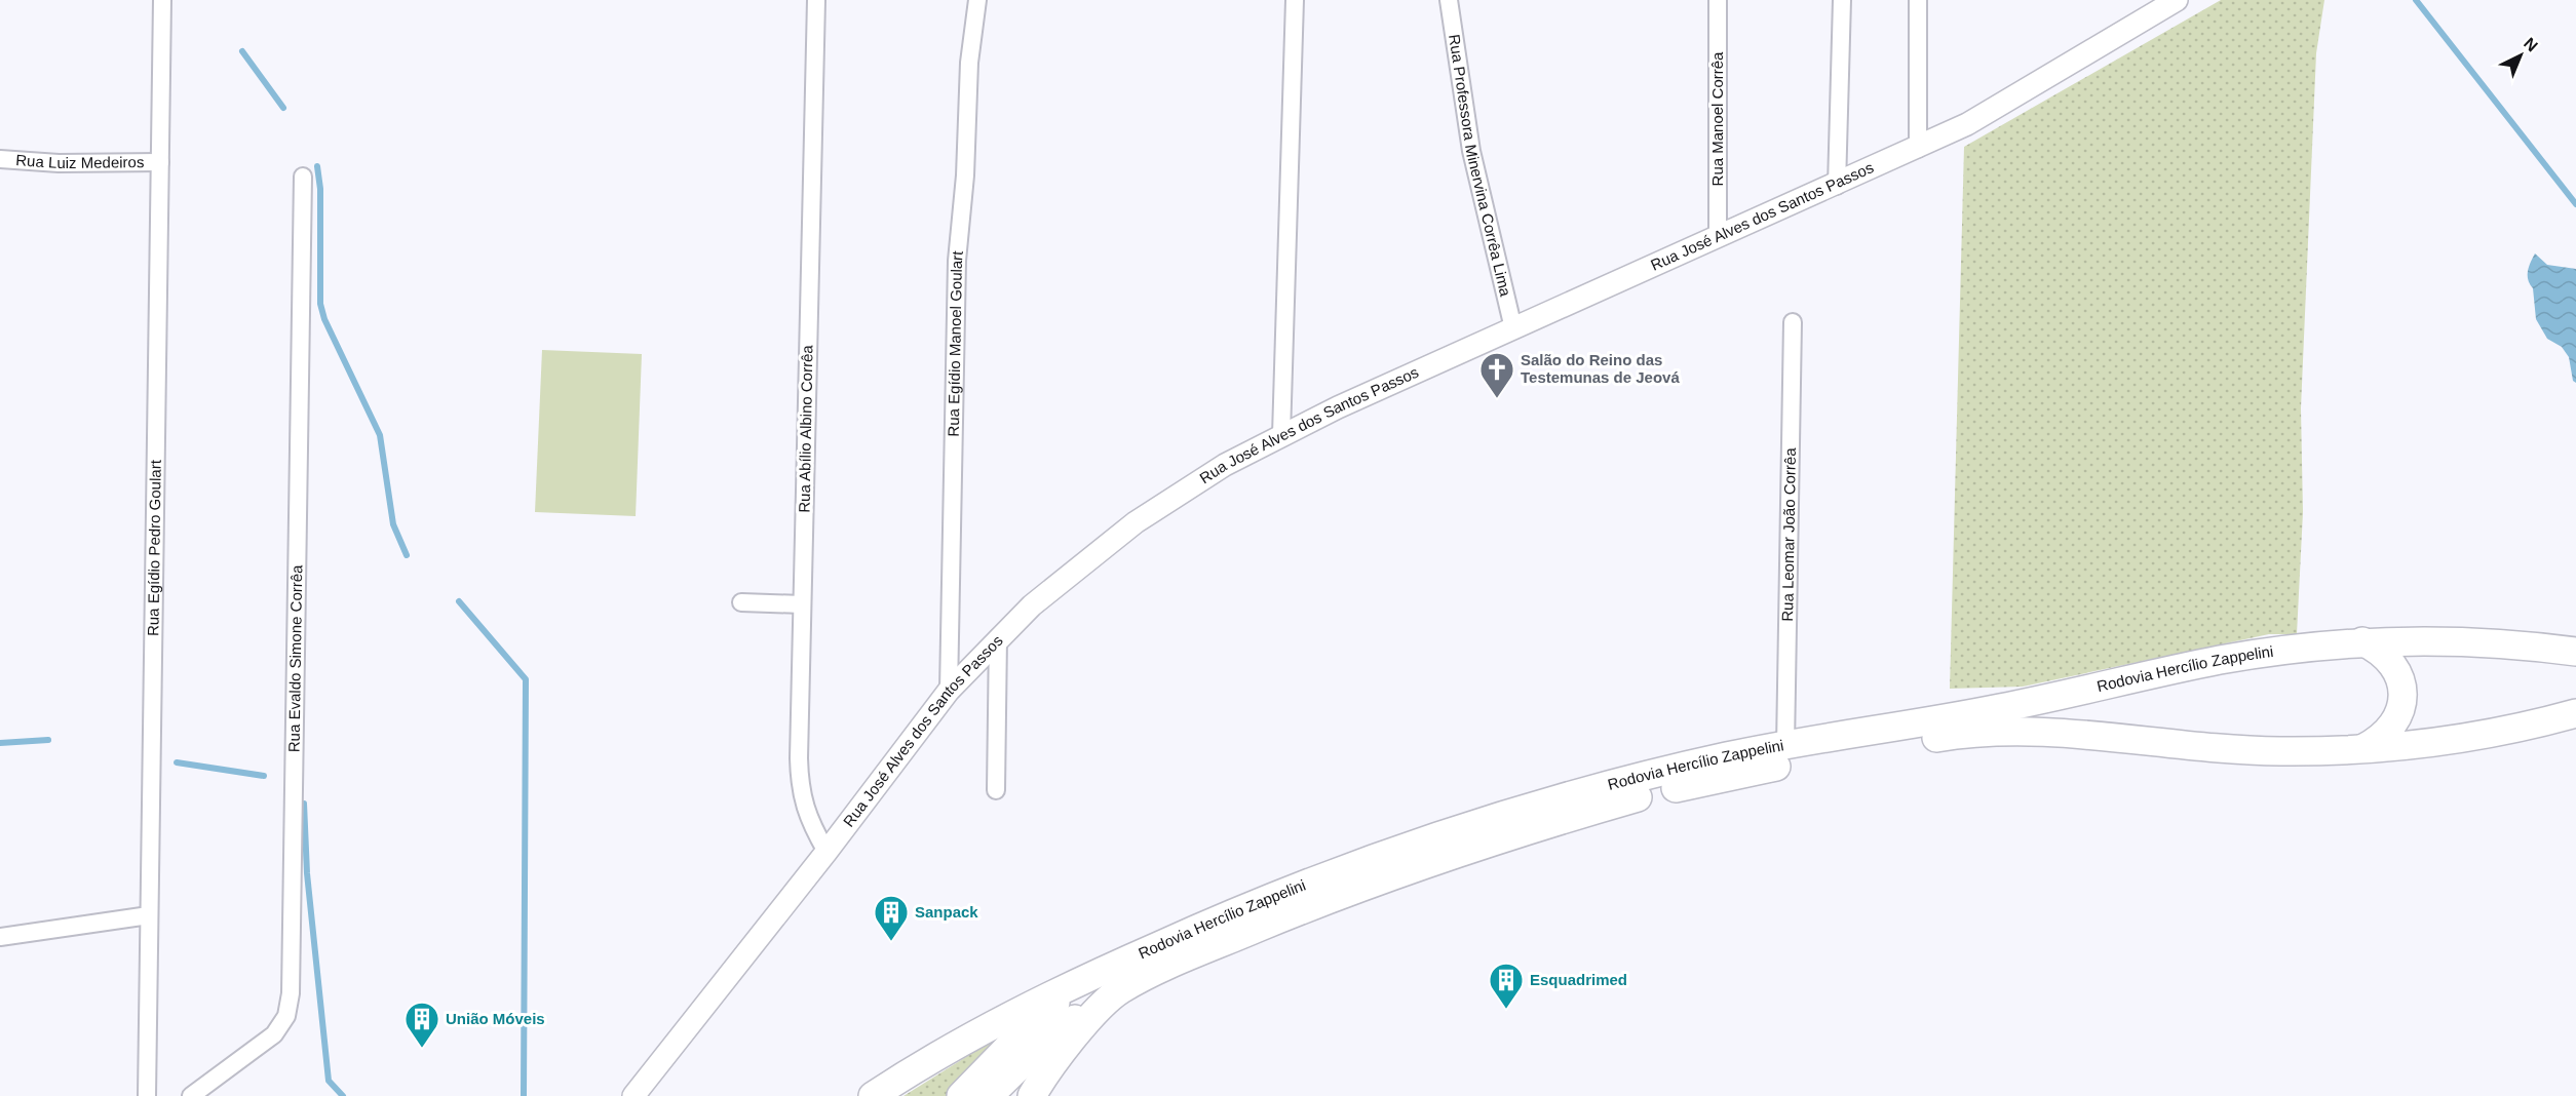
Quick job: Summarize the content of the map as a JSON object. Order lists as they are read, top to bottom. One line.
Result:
{"streets":{"main road":["Rodovia Hercílio Zappelini"],"street":["Rua Manoel Corrêa","Rua Luiz Medeiros","Rua Professora Minervina Corrêa Lima","Rua José Alves dos Santos Passos","Rua Egídio Manoel Goulart","Rua Abílio Albino Corrêa","Rua Leomar João Corrêa","Rua Egídio Pedro Goulart","Rua Evaldo Simone Corrêa"]},"crossings":[["Rua Manoel Corrêa","Rua José Alves dos Santos Passos"],["Rua Luiz Medeiros","Rua Egídio Pedro Goulart"],["Rua Professora Minervina Corrêa Lima","Rua José Alves dos Santos Passos"],["Rua José Alves dos Santos Passos","Rua Egídio Manoel Goulart"],["Rua José Alves dos Santos Passos","Rua Abílio Albino Corrêa"],["Rua Leomar João Corrêa","Rodovia Hercílio Zappelini"]],"places":{"church":["Salão do Reino das Testemunas de Jeová"],"building":["Sanpack","Esquadrimed","União Móveis"]},"north":"top right"}
